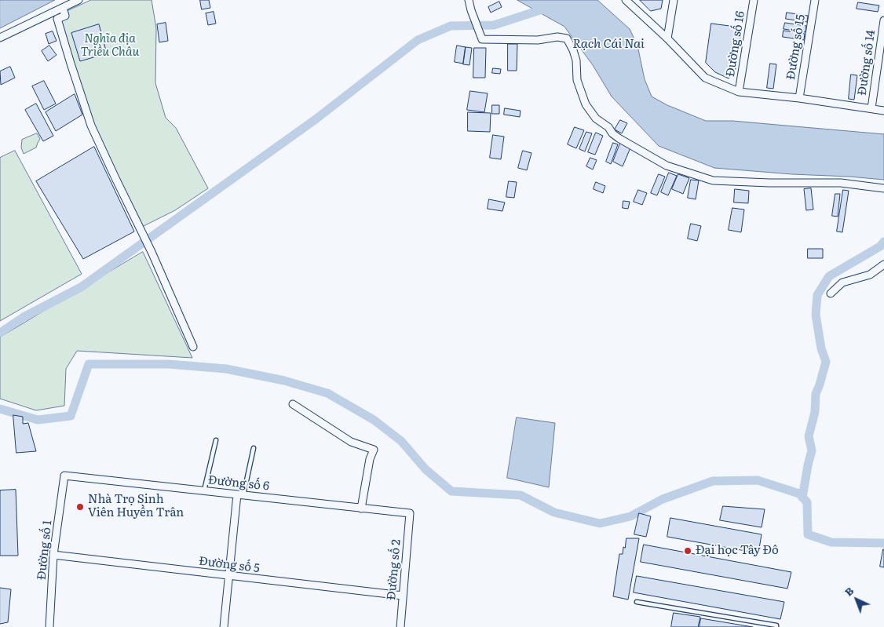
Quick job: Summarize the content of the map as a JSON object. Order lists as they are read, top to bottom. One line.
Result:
{"streets":{"street":["Đường số 16","Đường số 15","Đường số 14","Đường số 6","Đường số 1","Đường số 5","Đường số 2"]},"crossings":[["Đường số 6","Đường số 1"],["Đường số 6","Đường số 2"],["Đường số 1","Đường số 5"],["Đường số 5","Đường số 2"]],"water":["Rạch Cái Nai"],"parks":["Nghĩa địa Triều Châu"],"places":["Nhà Trọ Sinh Viên Huyền Trân","Đại học Tây Đô"],"north":"top left"}
